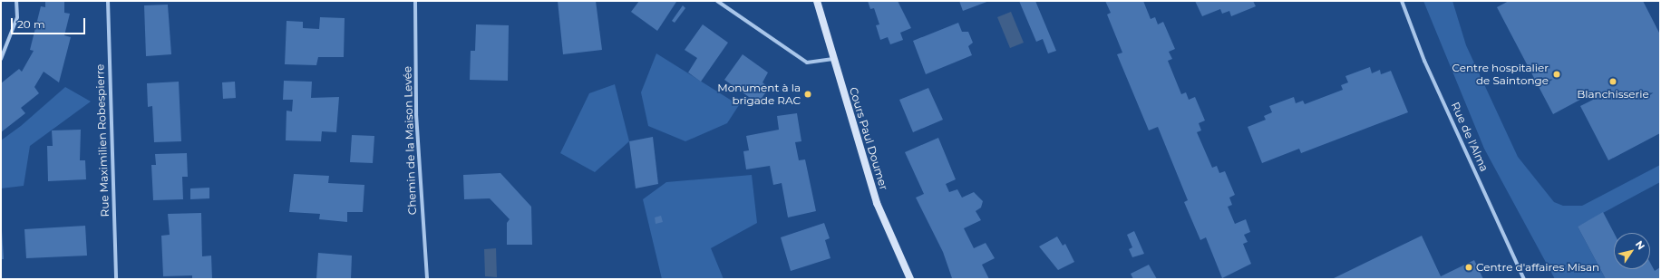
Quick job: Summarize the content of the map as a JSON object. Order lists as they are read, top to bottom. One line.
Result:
{"streets":{"street":["Rue de l'Alma","Cours Paul Doumer","Rue Maximilien Robespierre","Chemin de la Maison Levée"]},"places":["Centre hospitalier de Saintonge","Blanchisserie","Monument à la brigade RAC","Centre d'affaires Misan"],"scale_bar":"20 m","north":"top right"}
